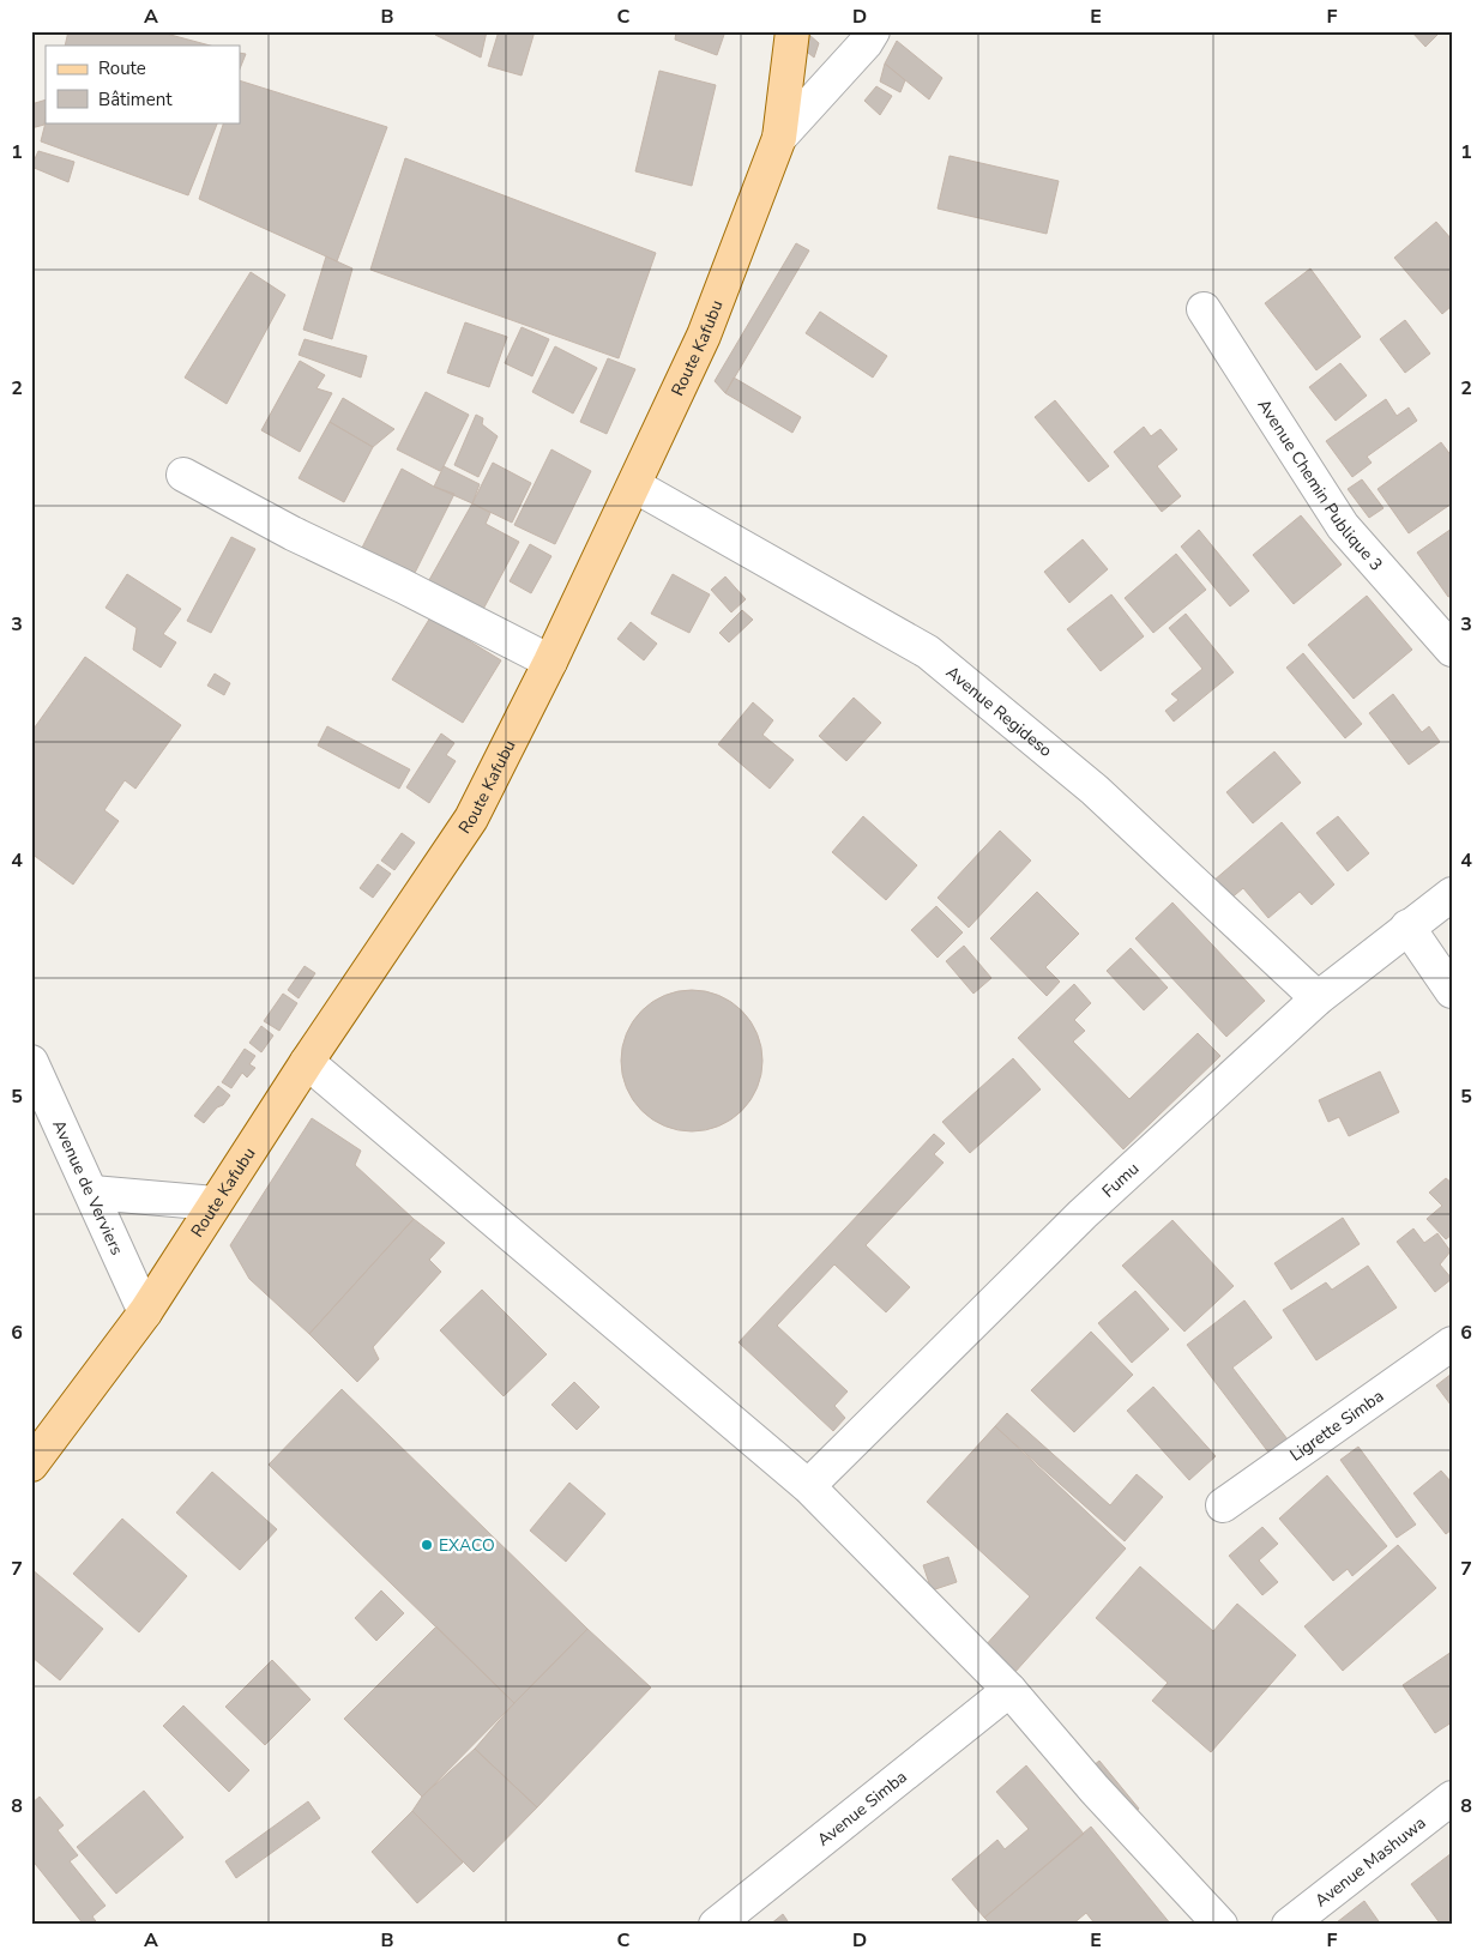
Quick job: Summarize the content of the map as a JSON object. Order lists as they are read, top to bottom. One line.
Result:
{"streets":{"main road":["Route Kafubu"],"street":["Avenue Chemin Publique 3","Avenue Regideso","Fumu","Avenue de Verviers","Ligrette Simba","Avenue Simba","Avenue Mashuwa"]},"crossings":[["Route Kafubu","Avenue Regideso"],["Route Kafubu","Avenue de Verviers"],["Avenue Regideso","Fumu"]],"places":["EXACO"],"legend":["Route","Bâtiment"],"grid":{"columns":["A","B","C","D","E","F"],"rows":["1","2","3","4","5","6","7","8"]}}
